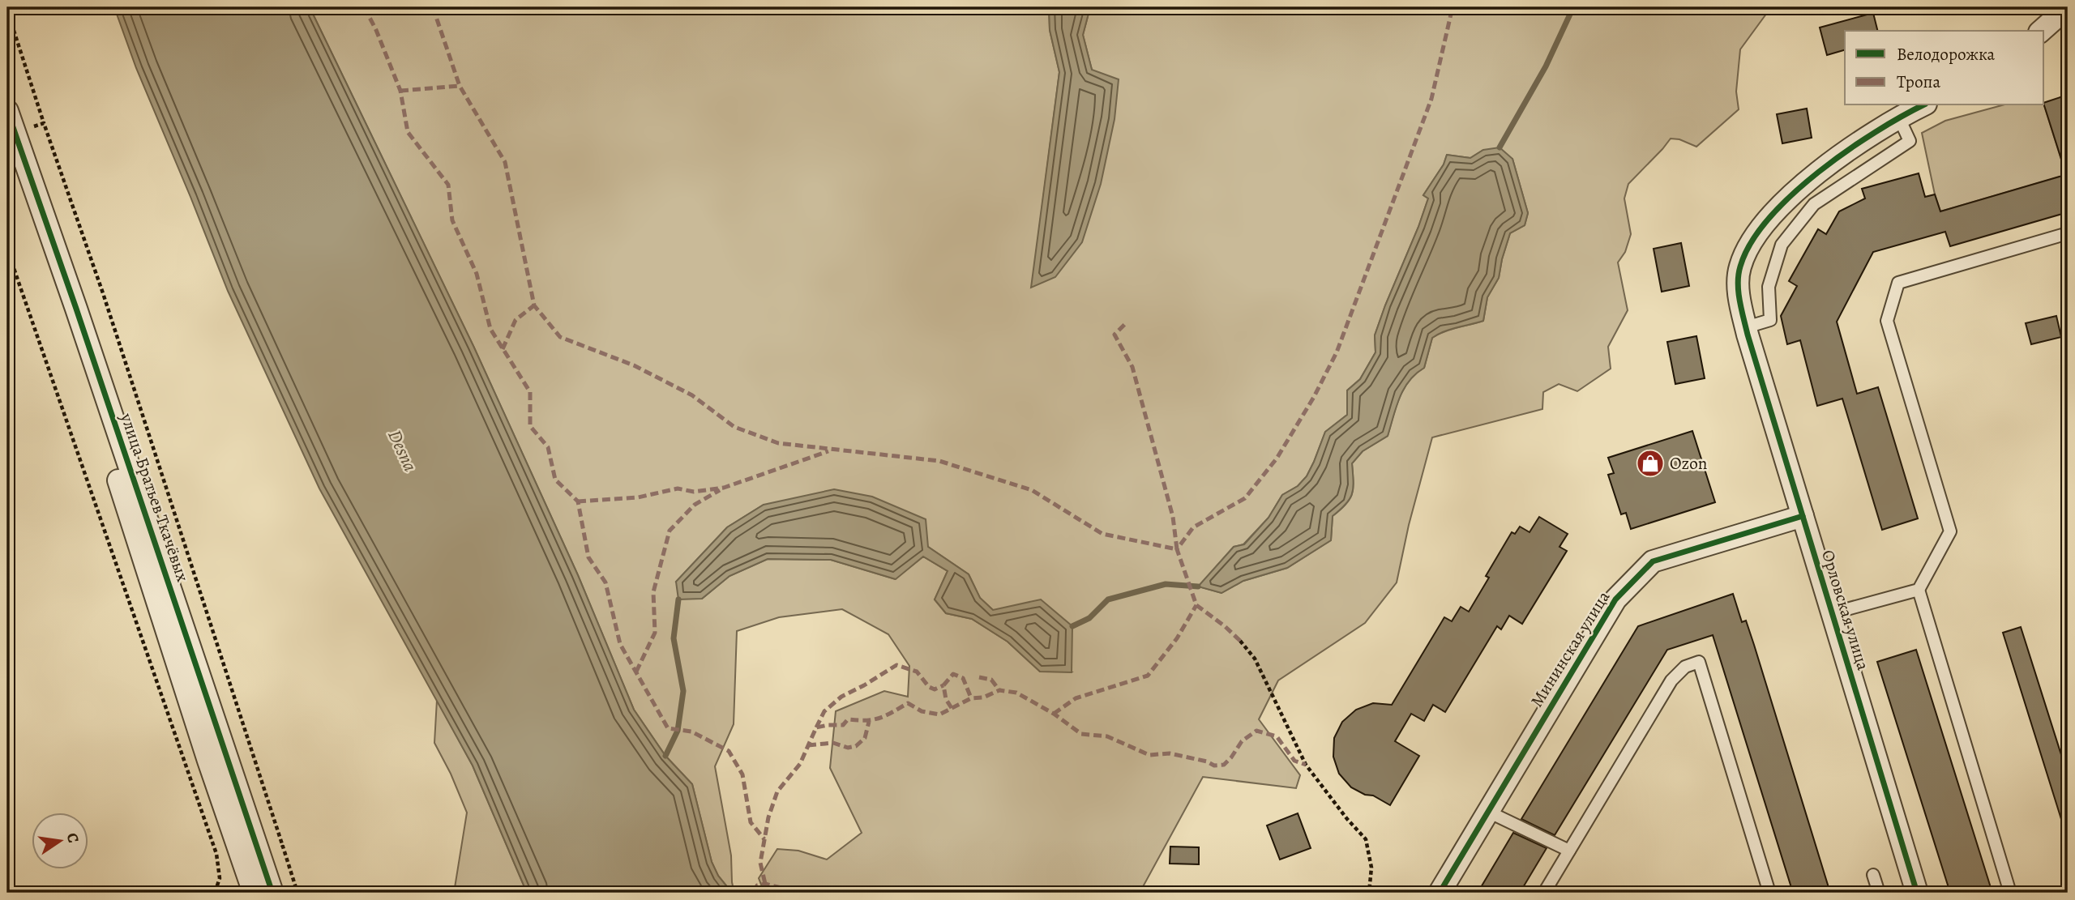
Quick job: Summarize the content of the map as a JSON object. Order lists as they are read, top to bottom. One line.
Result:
{"streets":{"street":["улица Братьев Ткачёвых","Орловская улица","Мининская улица"]},"crossings":[["Орловская улица","Мининская улица"]],"water":["Desna"],"places":{"shop":["Ozon"]},"legend":["Велодорожка","Тропа"],"north":"right"}
